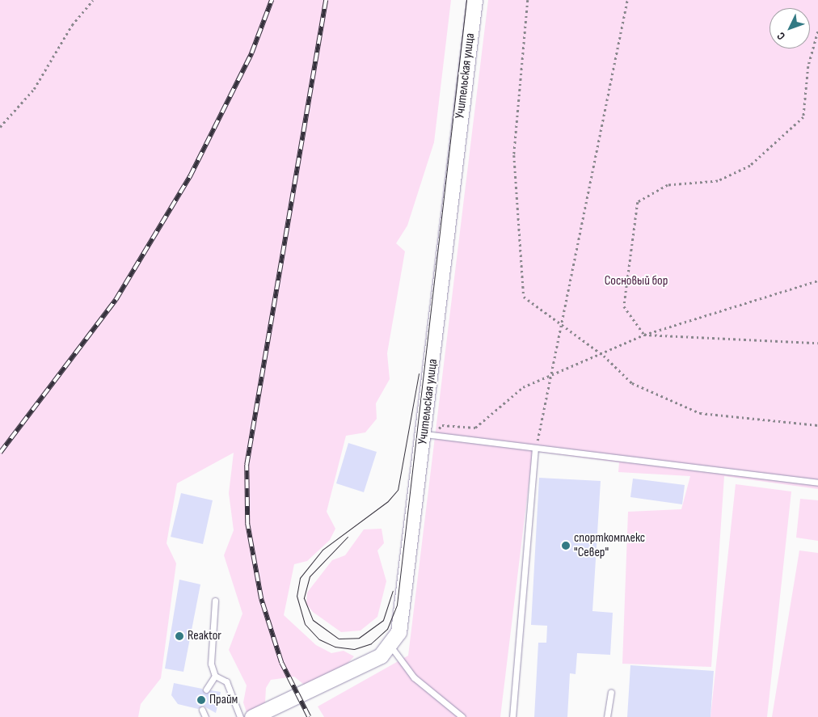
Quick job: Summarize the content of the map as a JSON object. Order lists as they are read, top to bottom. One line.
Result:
{"streets":{"main road":["Учительская улица"]},"parks":["Сосновый бор"],"places":["спорткомплекс \"Север\"","Reaktor","Прайм"],"north":"bottom left"}
